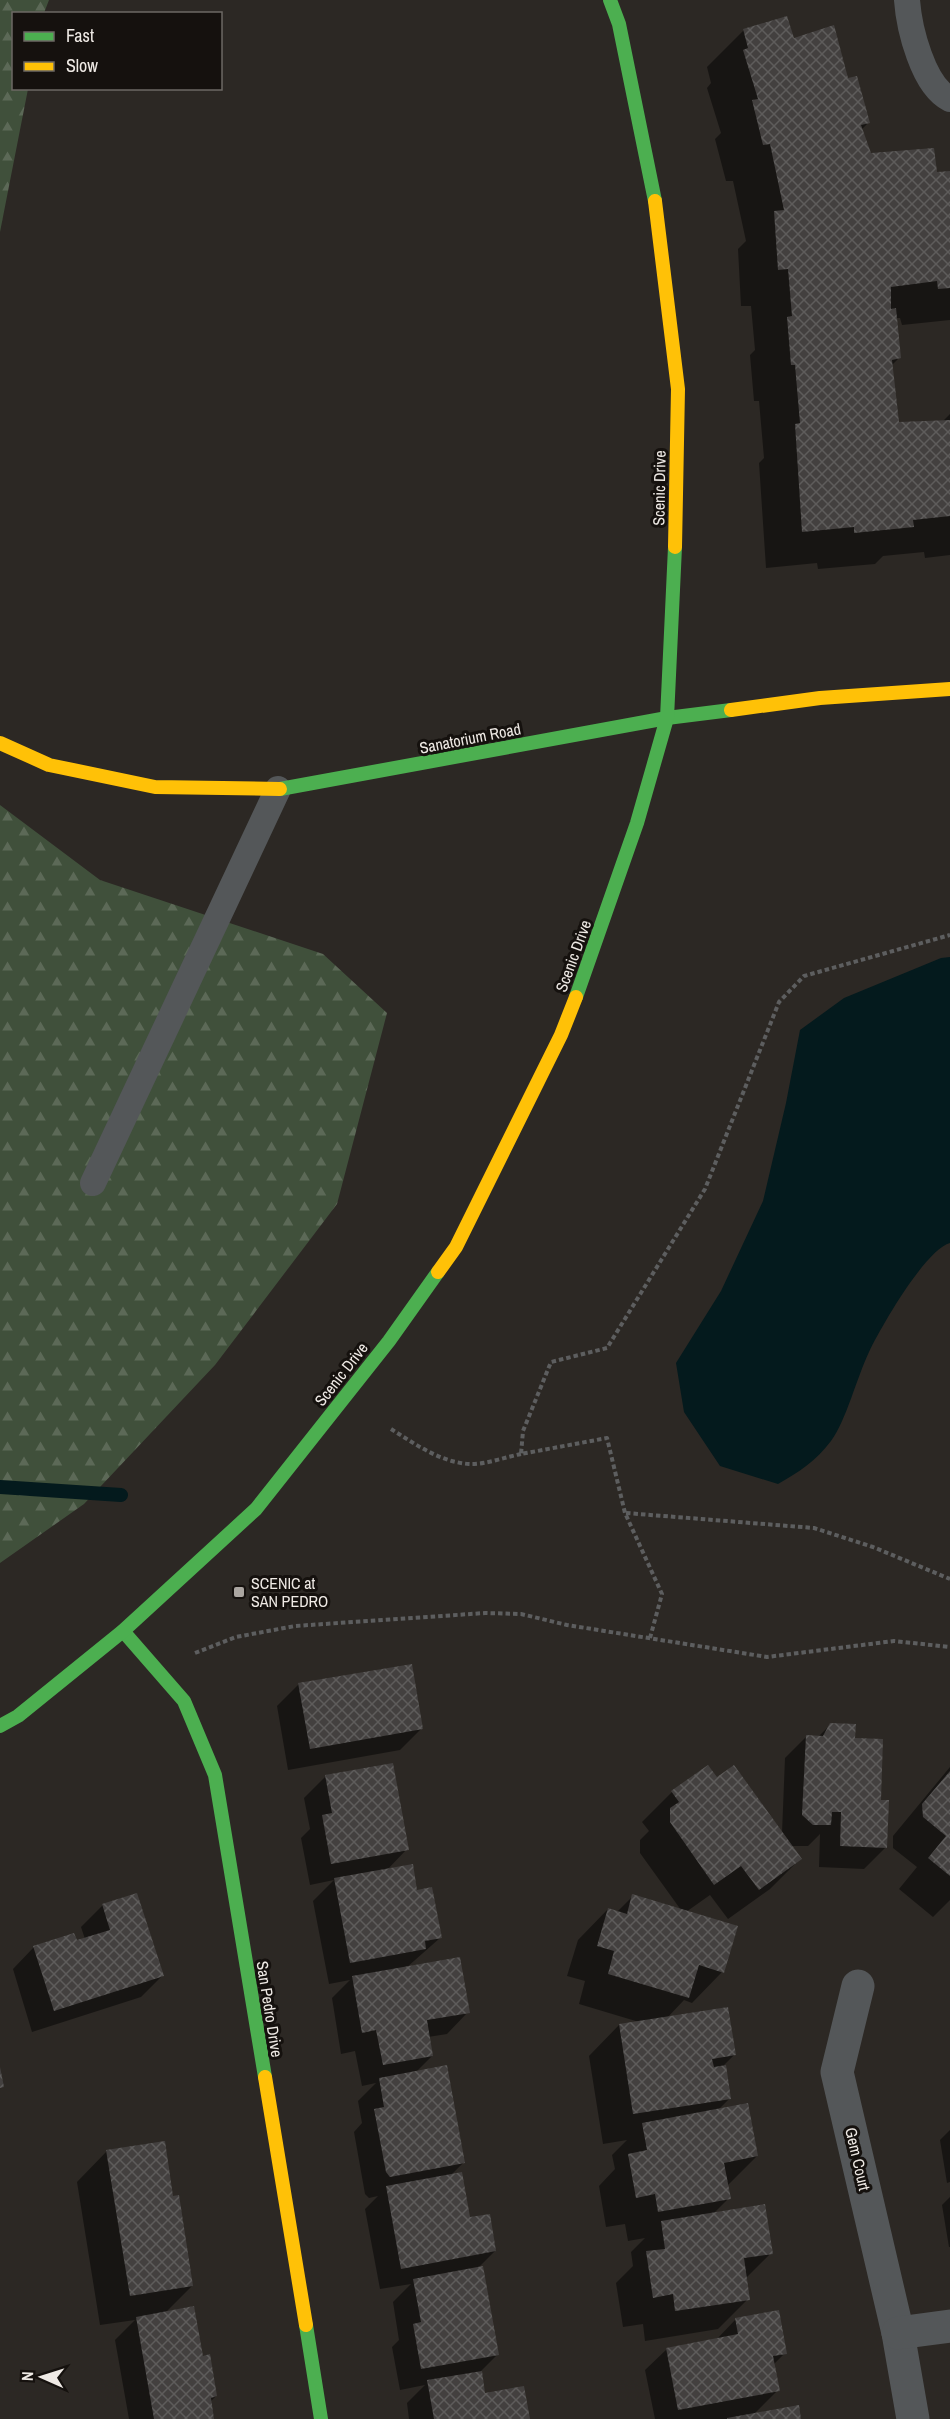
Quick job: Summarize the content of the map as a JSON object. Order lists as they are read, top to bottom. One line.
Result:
{"streets":{"street":["Scenic Drive","Sanatorium Road","San Pedro Drive","Gem Court"]},"crossings":[["Scenic Drive","Sanatorium Road"],["Scenic Drive","San Pedro Drive"]],"places":{"transit":["SCENIC at SAN PEDRO"]},"legend":["Fast","Slow"],"north":"left"}
